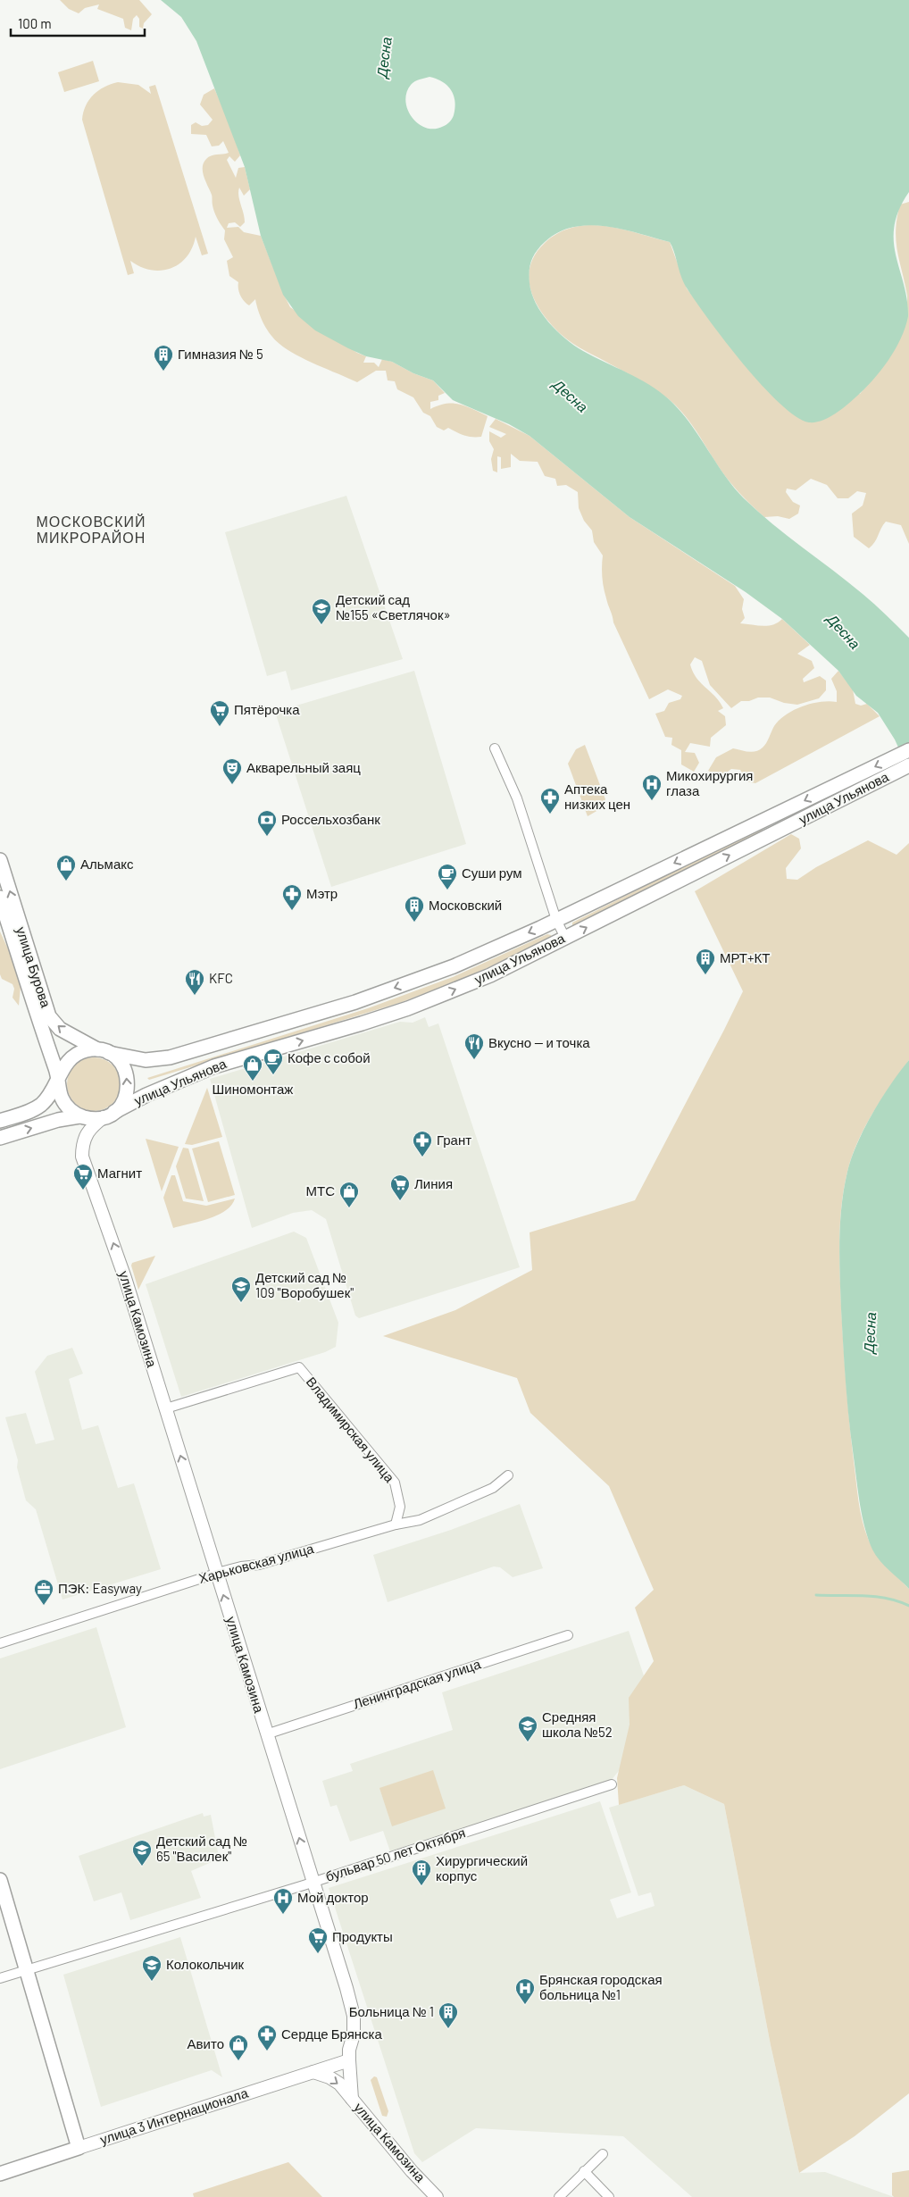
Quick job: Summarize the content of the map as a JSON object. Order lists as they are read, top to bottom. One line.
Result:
{"streets":{"main road":["улица Ульянова","улица Бурова","улица 3 Интернационала"],"street":["улица Камозина","Владимирская улица","Харьковская улица","Ленинградская улица","бульвар 50 лет Октября"]},"crossings":[["улица Ульянова","улица Бурова"],["улица Ульянова","улица Камозина"],["улица Бурова","улица Камозина"],["улица Камозина","Владимирская улица"],["улица Камозина","Харьковская улица"],["улица Камозина","Ленинградская улица"],["улица Камозина","бульвар 50 лет Октября"],["улица Камозина","улица 3 Интернационала"],["Владимирская улица","Харьковская улица"]],"one_way":["улица Камозина"],"districts":["МОСКОВСКИЙ МИКРОРАЙОН"],"water":["Десна"],"places":{"building":["Гимназия № 5","Московский","МРТ+КТ","Хирургический корпус","Больница № 1"],"school or university":["Детский сад №155 «Светлячок»","Детский сад № 109 \"Воробушек\"","Средняя школа №52","Детский сад № 65 \"Василек\"","Колокольчик"],"supermarket":["Пятёрочка","Магнит","Линия","Продукты"],"theatre":["Акварельный заяц"],"hospital":["Микохирургия глаза","Мой доктор","Брянская городская больница №1"],"pharmacy":["Аптека низких цен","Мэтр","Грант","Сердце Брянска"],"bank":["Россельхозбанк"],"shop":["Альмакс","Шиномонтаж","МТС","Авито"],"cafe":["Суши рум","Кофе с собой"],"restaurant":["KFC","Вкусно — и точка"],"office":["ПЭК: Easyway"]},"scale_bar":"100 m"}
